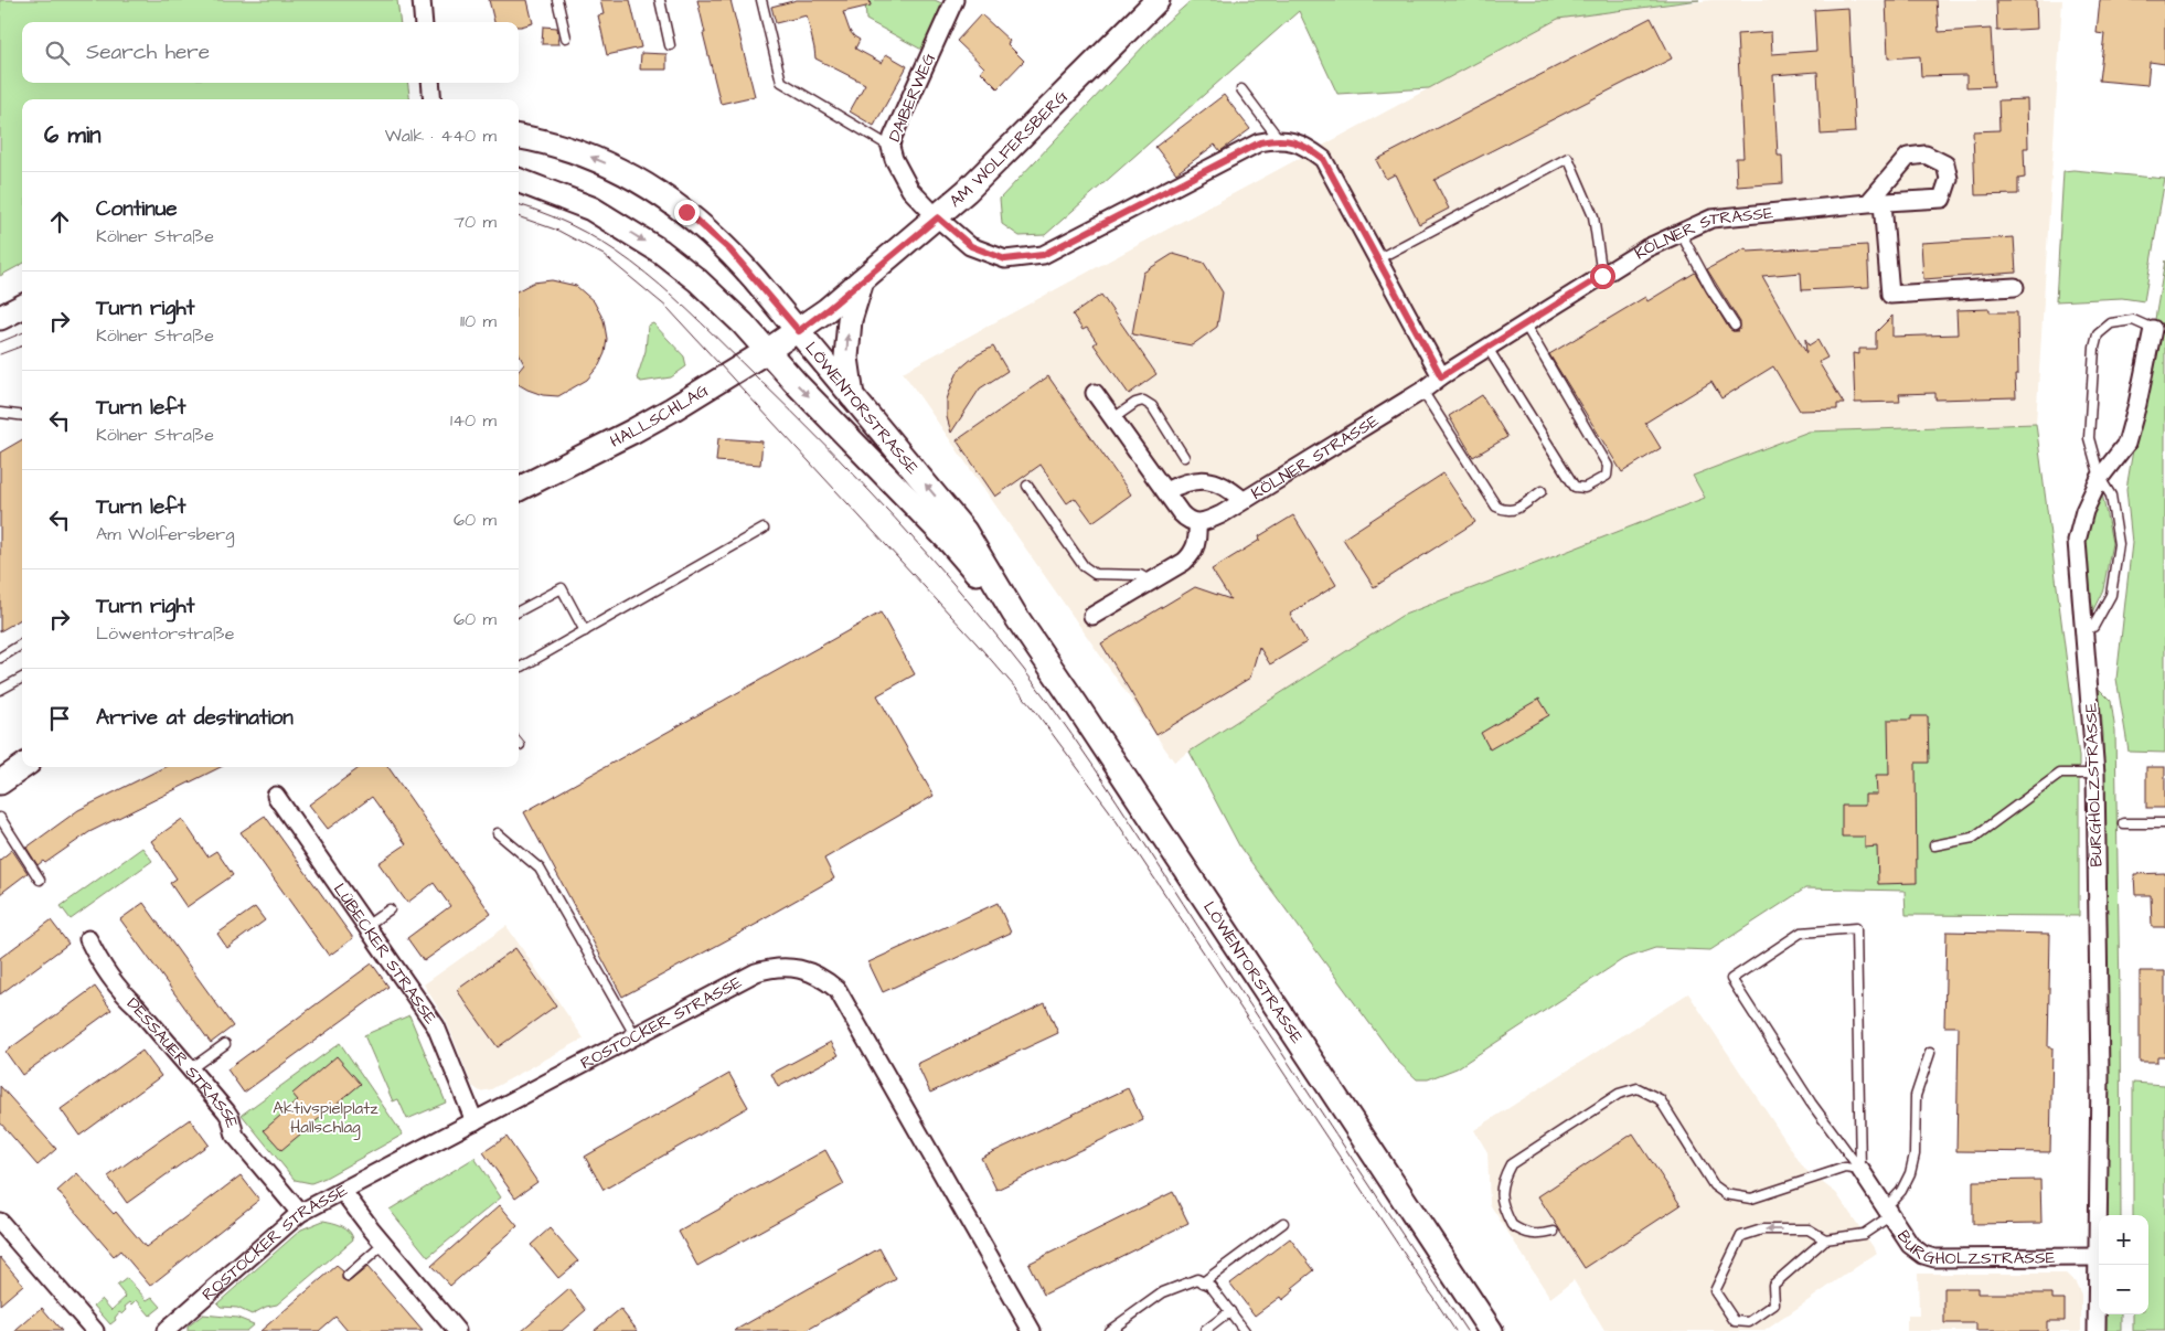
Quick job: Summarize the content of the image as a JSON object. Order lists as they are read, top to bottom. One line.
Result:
{"streets":{"main road":["AM WOLFERSBERG","LÖWENTORSTRASSE","HALLSCHLAG"],"street":["DAIBERWEG","KÖLNER STRASSE","BURGHOLZSTRASSE","LÜBECKER STRASSE","ROSTOCKER STRASSE","DESSAUER STRASSE"]},"crossings":[["DAIBERWEG","AM WOLFERSBERG"],["AM WOLFERSBERG","LÖWENTORSTRASSE"],["AM WOLFERSBERG","HALLSCHLAG"],["LÖWENTORSTRASSE","HALLSCHLAG"],["LÜBECKER STRASSE","ROSTOCKER STRASSE"],["ROSTOCKER STRASSE","DESSAUER STRASSE"]],"parks":["Aktivspielplatz Hallschlag"],"page":{"search":"Search here","heading":["6 min","Walk · 440 m"],"list":[["Continue","Kölner Straße","70 m"],["Turn right","Kölner Straße","110 m"],["Turn left","Kölner Straße","140 m"],["Turn left","Am Wolfersberg","60 m"],["Turn right","Löwentorstraße","60 m"],"Arrive at destination"],"map_buttons":["+","−"]}}
